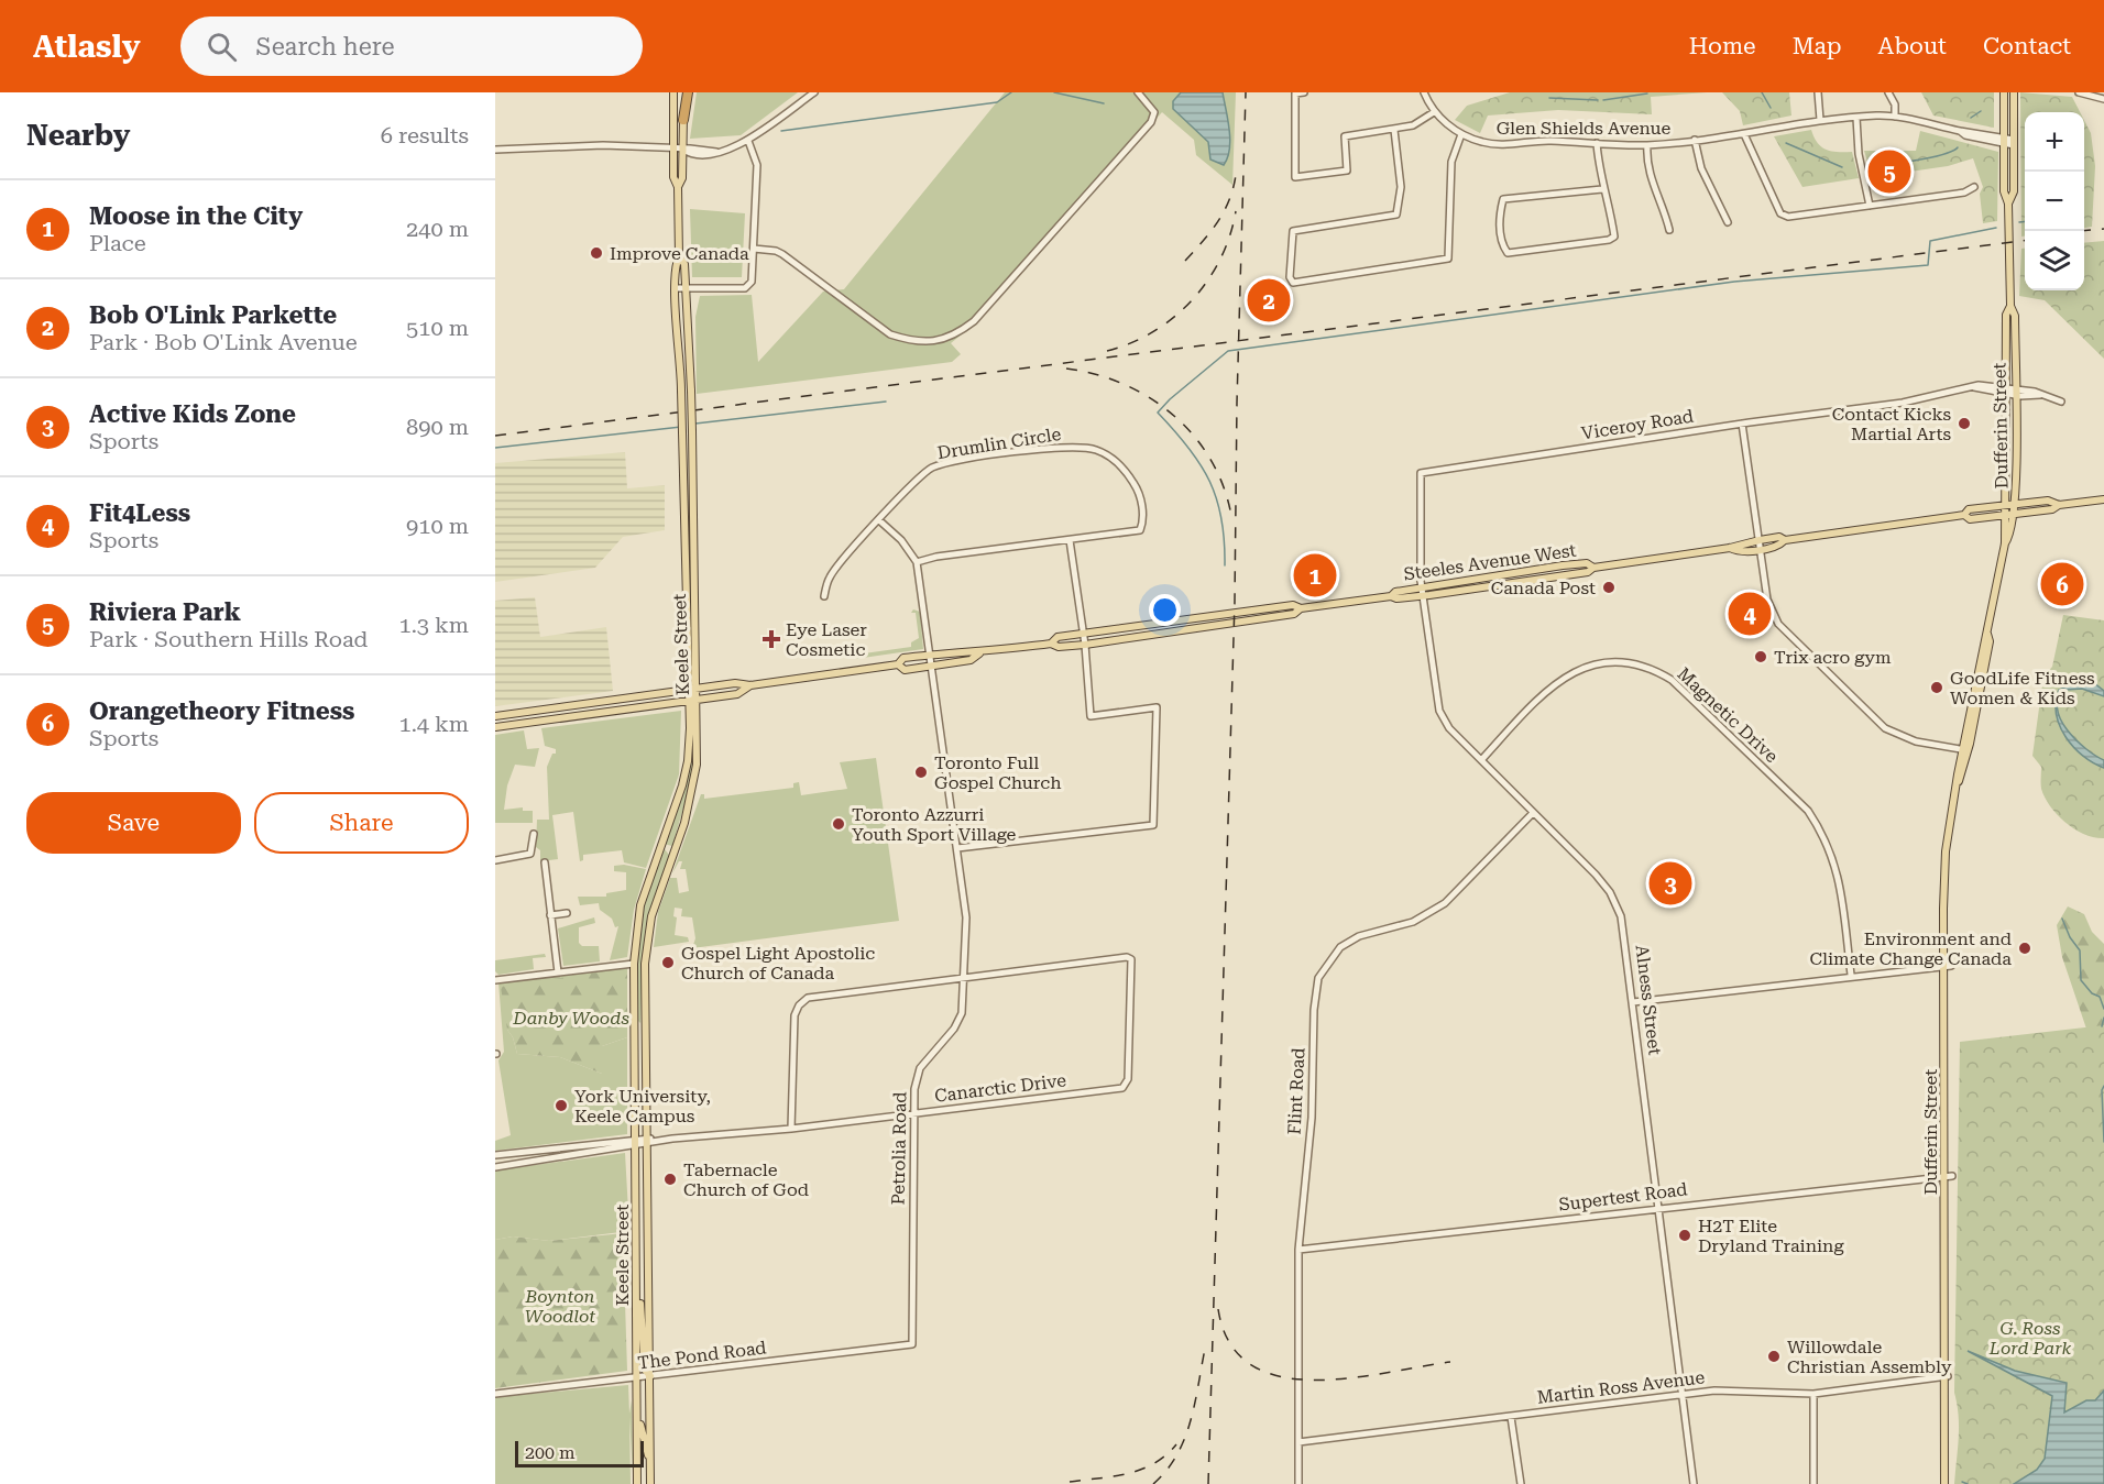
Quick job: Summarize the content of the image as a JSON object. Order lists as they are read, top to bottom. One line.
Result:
{"streets":{"main road":["Dufferin Street","Steeles Avenue West","Keele Street"],"street":["Glen Shields Avenue","Viceroy Road","Drumlin Circle","Magnetic Drive","Alness Street","Canarctic Drive","Flint Road","Petrolia Road","Supertest Road","The Pond Road","Martin Ross Avenue"]},"crossings":[["Glen Shields Avenue","Dufferin Street"],["Viceroy Road","Dufferin Street"],["Viceroy Road","Steeles Avenue West"],["Viceroy Road","Alness Street"],["Dufferin Street","Steeles Avenue West"],["Dufferin Street","Supertest Road"],["Dufferin Street","Martin Ross Avenue"],["Drumlin Circle","Petrolia Road"],["Steeles Avenue West","Keele Street"],["Steeles Avenue West","Alness Street"],["Steeles Avenue West","Petrolia Road"],["Keele Street","Canarctic Drive"],["Keele Street","The Pond Road"],["Magnetic Drive","Alness Street"],["Alness Street","Flint Road"],["Alness Street","Supertest Road"],["Alness Street","Martin Ross Avenue"],["Canarctic Drive","Petrolia Road"],["Flint Road","Supertest Road"],["Flint Road","Martin Ross Avenue"],["Petrolia Road","The Pond Road"]],"parks":["Danby Woods","Boynton Woodlot","G. Ross Lord Park"],"places":{"other":["Improve Canada","Contact Kicks Martial Arts","Canada Post","Trix acro gym","GoodLife Fitness Women & Kids","Toronto Full Gospel Church","Toronto Azzurri Youth Sport Village","Environment and Climate Change Canada","Gospel Light Apostolic Church of Canada","York University, Keele Campus","Tabernacle Church of God","H2T Elite Dryland Training","Willowdale Christian Assembly"],"health":["Eye Laser Cosmetic"]},"scale_bar":"200 m","page":{"header":"Atlasly","search":"Search here","nav":["Home","Map","About","Contact"],"heading":["Nearby","6 results"],"map_buttons":["+","−"],"pins":["5","2","1","6","4","3"],"list":[{"mark":"1","name":"Moose in the City","note":"Place","value":"240 m"},{"mark":"2","name":"Bob O'Link Parkette","note":"Park · Bob O'Link Avenue","value":"510 m"},{"mark":"3","name":"Active Kids Zone","note":"Sports","value":"890 m"},{"mark":"4","name":"Fit4Less","note":"Sports","value":"910 m"},{"mark":"5","name":"Riviera Park","note":"Park · Southern Hills Road","value":"1.3 km"},{"mark":"6","name":"Orangetheory Fitness","note":"Sports","value":"1.4 km"}],"buttons":["Save","Share"],"scale":"200 m"}}
